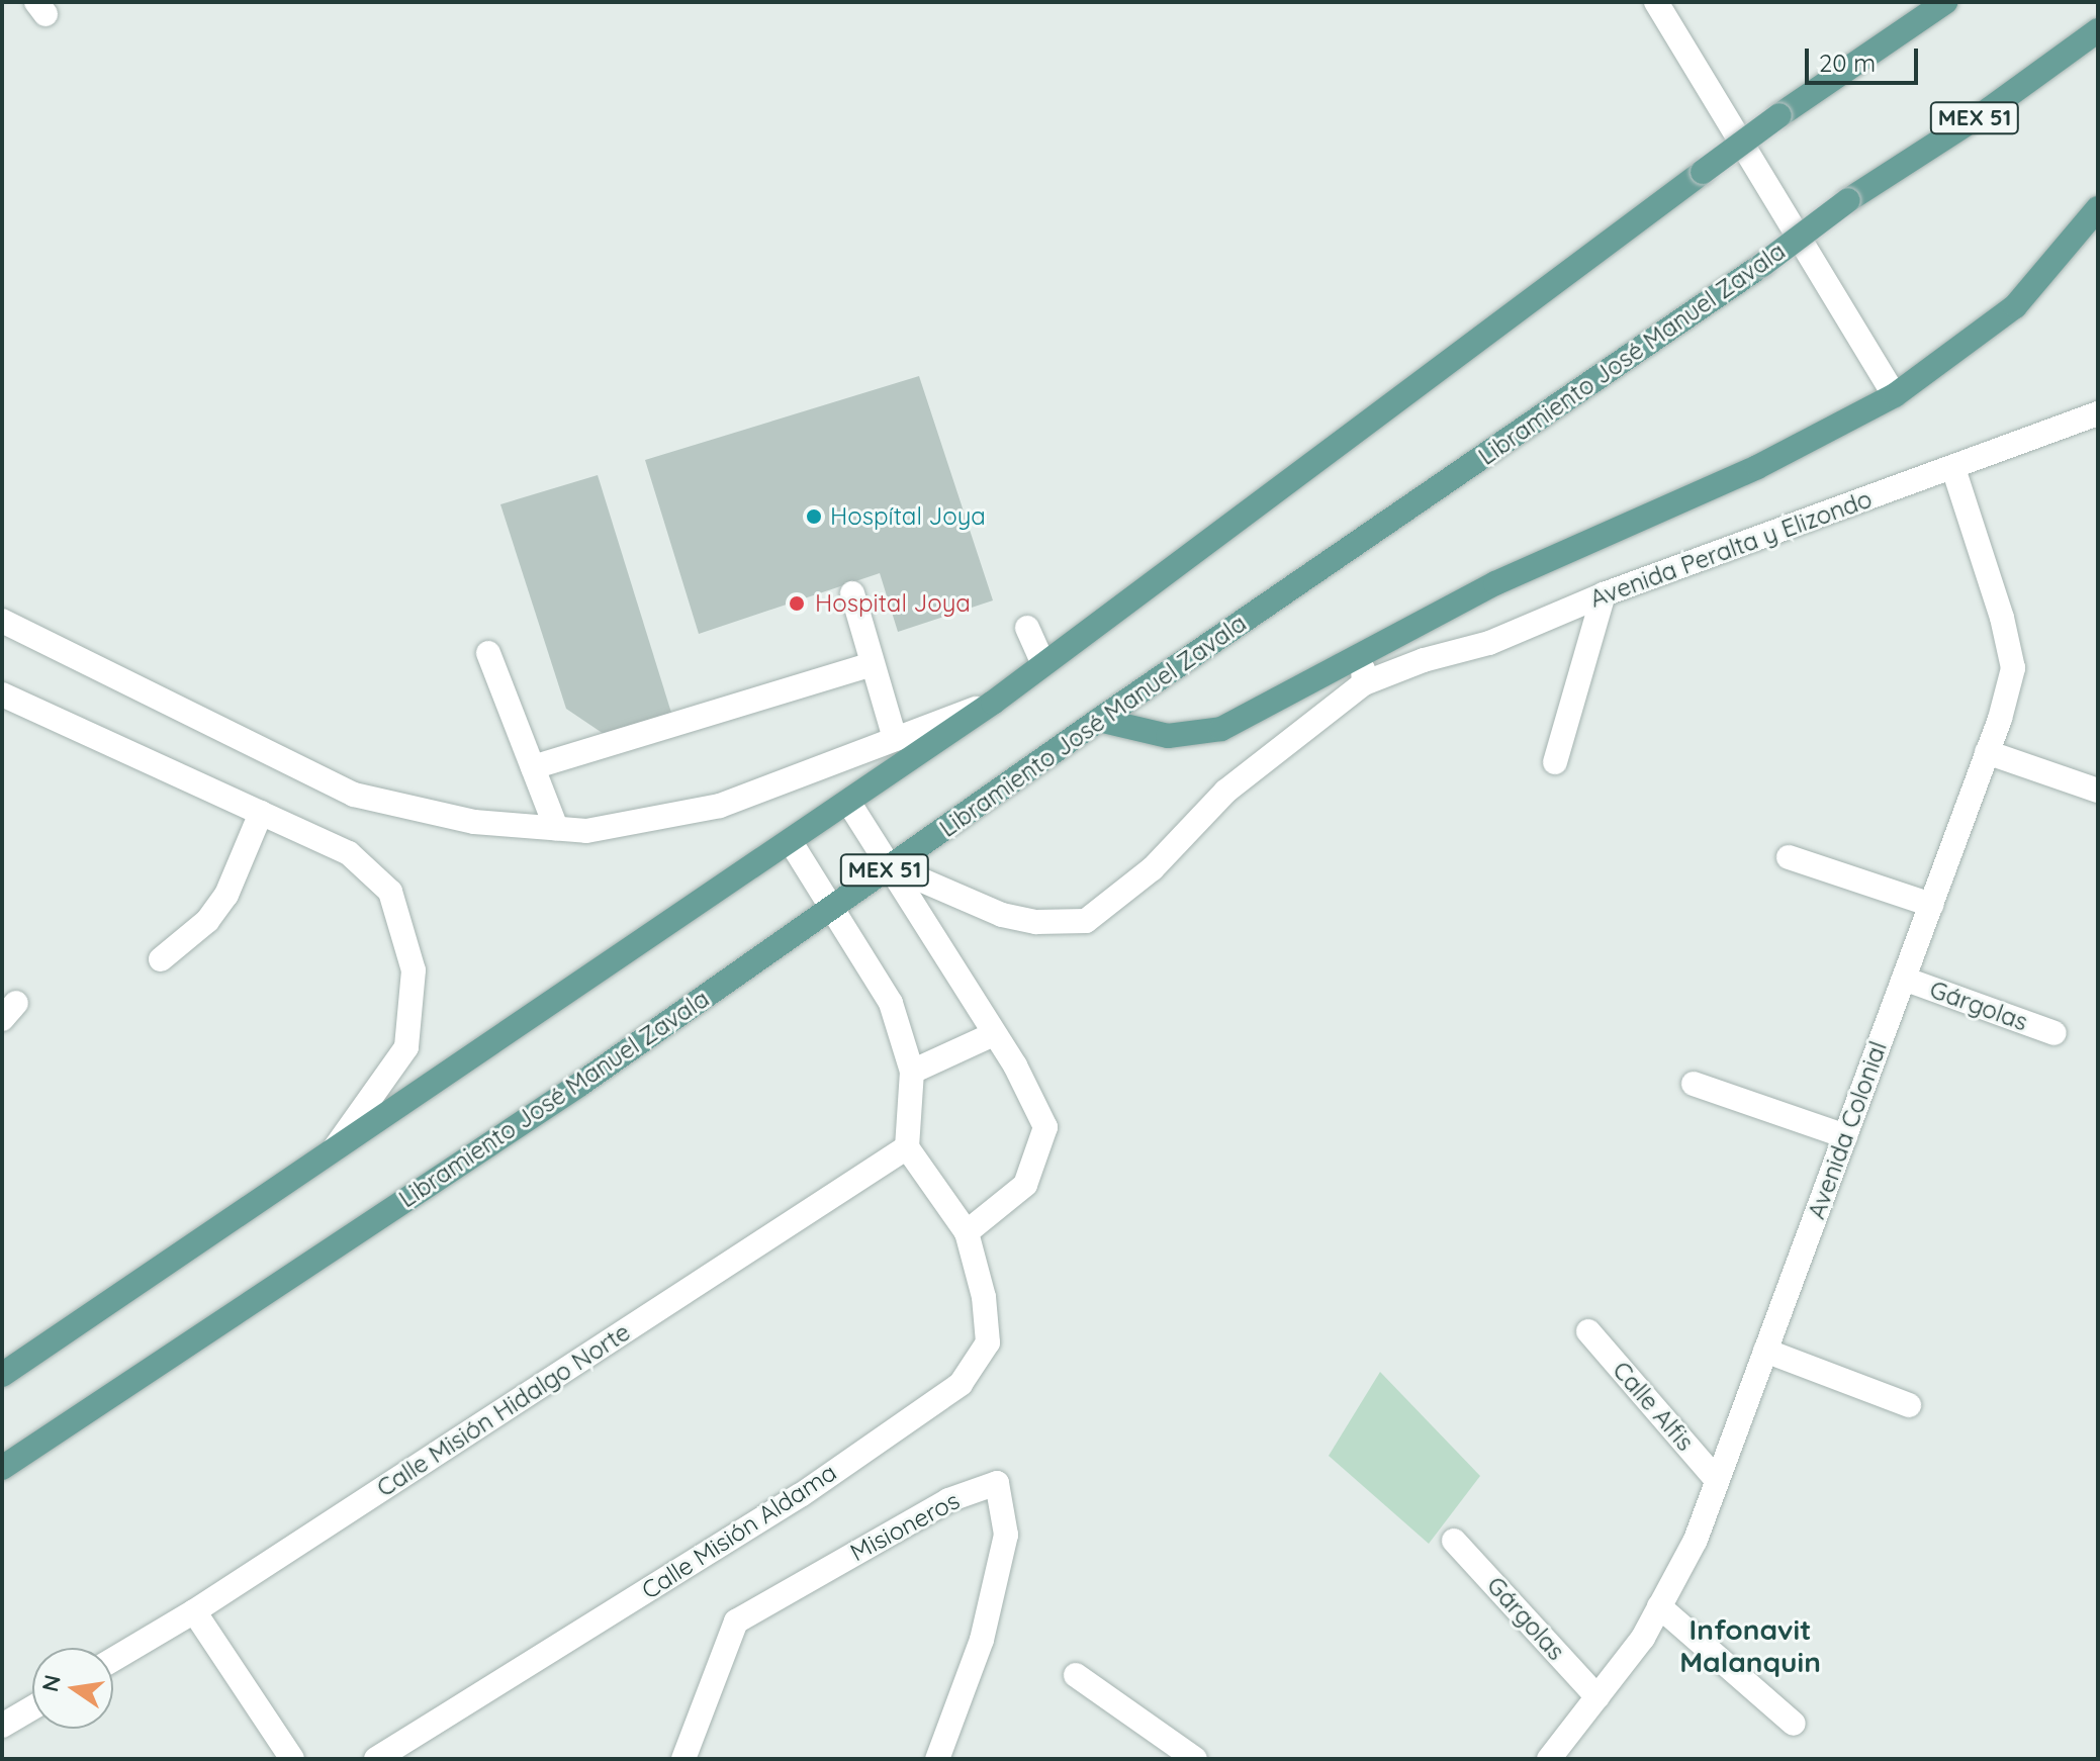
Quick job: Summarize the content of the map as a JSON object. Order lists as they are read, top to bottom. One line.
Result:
{"streets":{"main road":["MEX 51","Libramiento José Manuel Zavala"],"street":["Avenida Peralta y Elizondo","Gárgolas","Avenida Colonial","Calle Alfis","Calle Misión Hidalgo Norte","Misioneros","Calle Misión Aldama"]},"crossings":[["Libramiento José Manuel Zavala","Avenida Peralta y Elizondo"],["Avenida Peralta y Elizondo","Avenida Colonial"],["Gárgolas","Avenida Colonial"],["Avenida Colonial","Calle Alfis"],["Calle Misión Hidalgo Norte","Calle Misión Aldama"]],"districts":["Infonavit Malanquin"],"places":["Hospítal Joya","Hospital Joya"],"scale_bar":"20 m","north":"left"}
